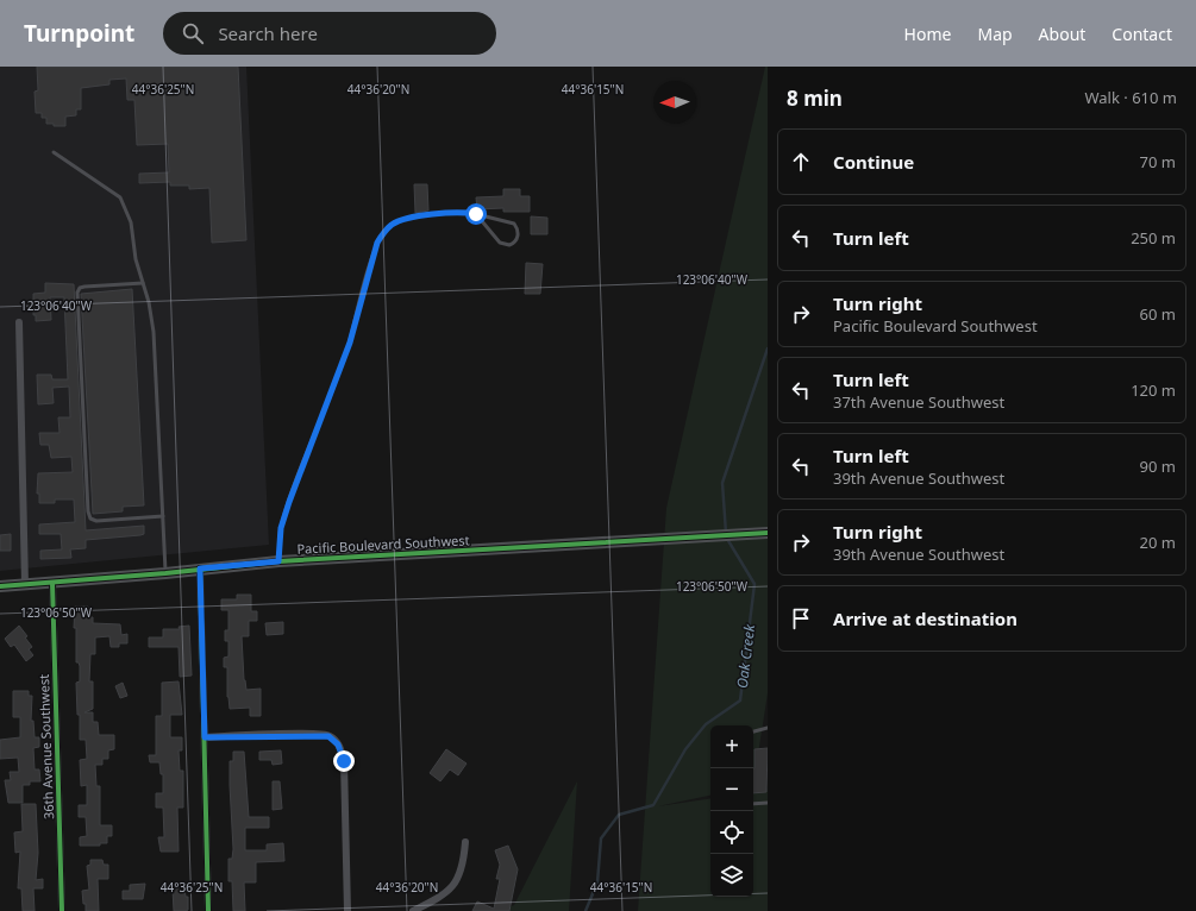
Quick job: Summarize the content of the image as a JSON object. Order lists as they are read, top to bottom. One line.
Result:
{"streets":{"main road":["Pacific Boulevard Southwest"],"street":["36th Avenue Southwest"]},"crossings":[["Pacific Boulevard Southwest","36th Avenue Southwest"]],"water":["Oak Creek"],"north":"left","page":{"header":"Turnpoint","search":"Search here","nav":["Home","Map","About","Contact"],"heading":["8 min","Walk · 610 m"],"list":[["Continue","70 m"],["Turn left","250 m"],["Turn right","Pacific Boulevard Southwest","60 m"],["Turn left","37th Avenue Southwest","120 m"],["Turn left","39th Avenue Southwest","90 m"],["Turn right","39th Avenue Southwest","20 m"],"Arrive at destination"],"map_buttons":["+","−"]},"coordinates":["44°36'25\"N","44°36'20\"N","44°36'15\"N","123°06'40\"W","123°06'50\"W"]}
